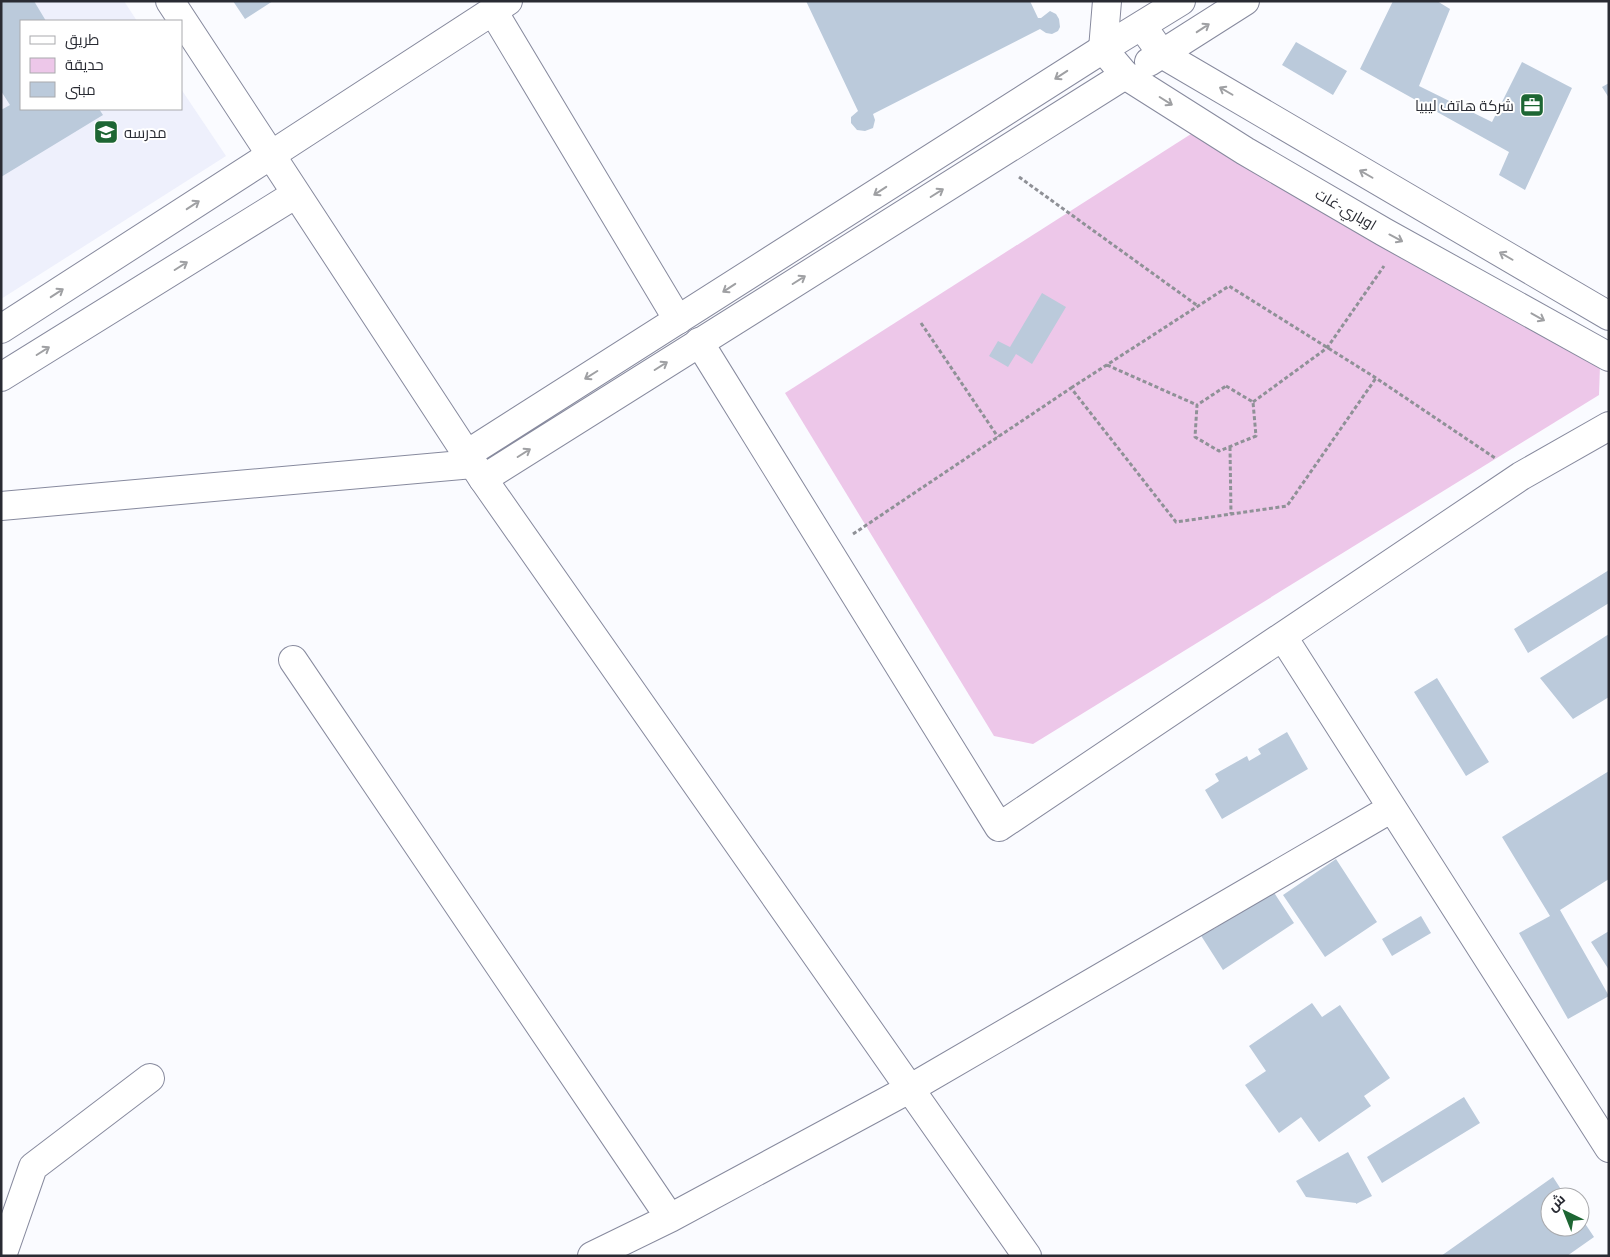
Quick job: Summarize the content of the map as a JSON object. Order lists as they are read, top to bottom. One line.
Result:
{"streets":{"main road":["اوباري-غات"]},"places":{"office":["شركة هاتف ليبيا"],"school or university":["مدرسه"]},"legend":["طريق","حديقة","مبنى"],"north":"top left"}
